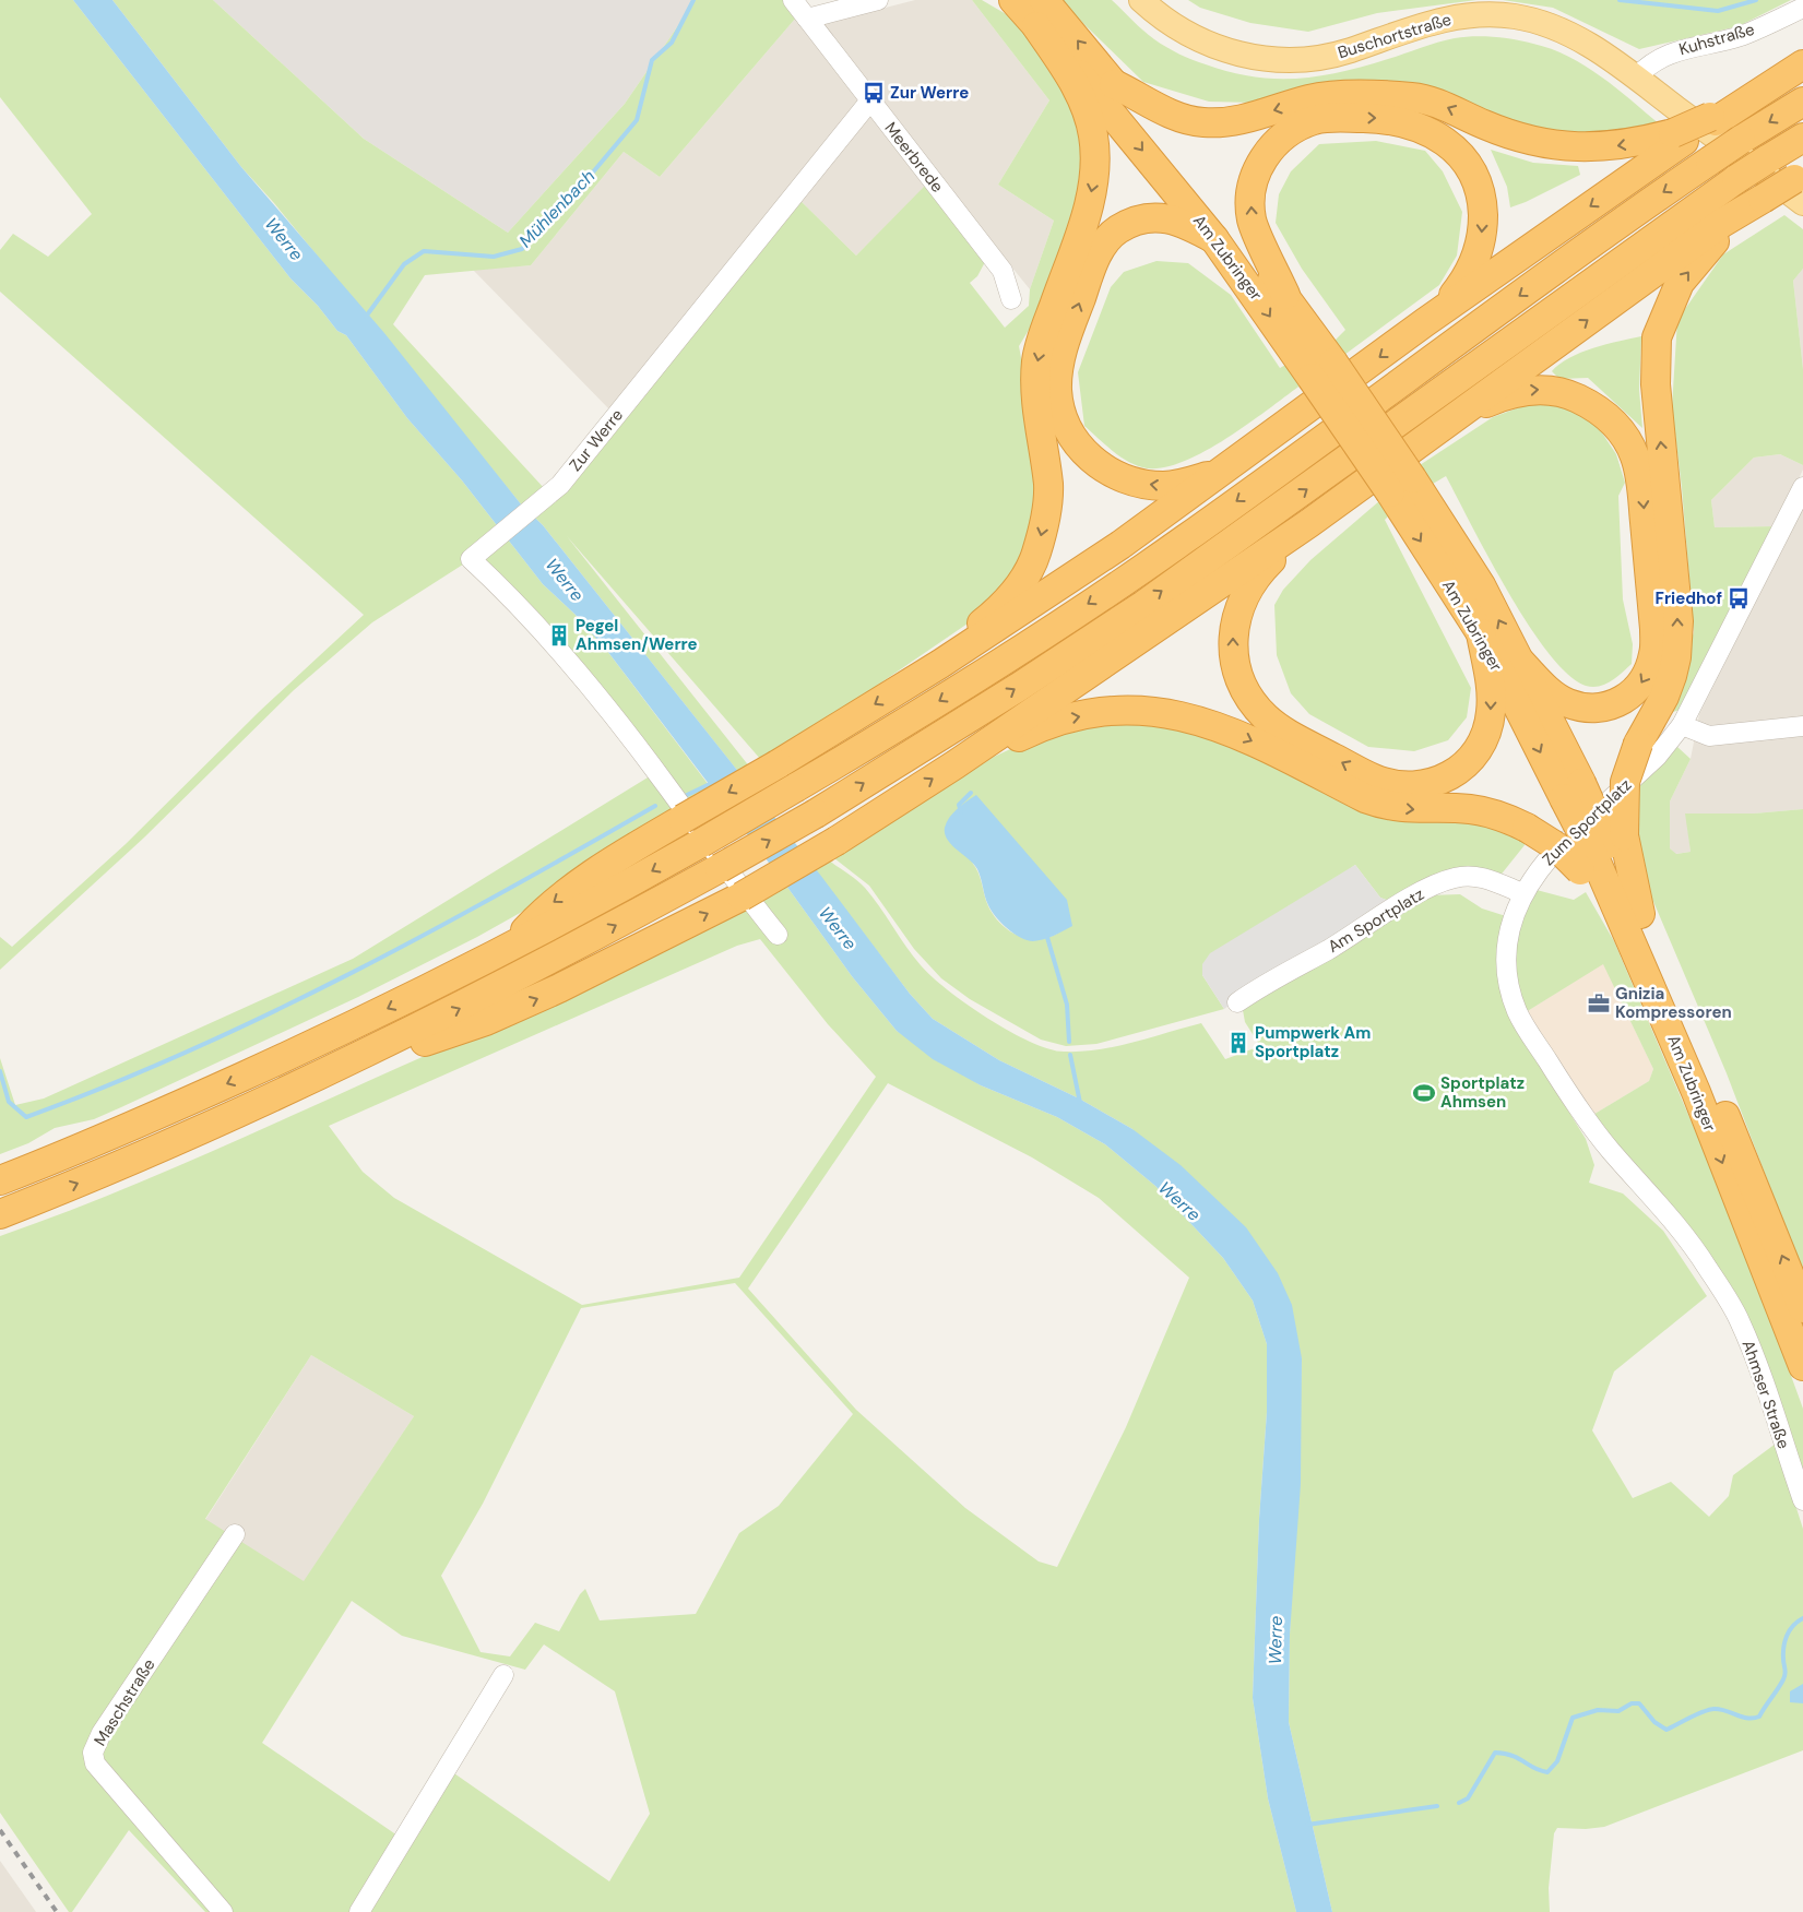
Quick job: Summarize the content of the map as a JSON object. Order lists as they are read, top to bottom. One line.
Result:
{"streets":{"highway":["Am Zubringer"],"main road":["Buschortstraße"],"street":["Kuhstraße","Meerbrede","Zur Werre","Zum Sportplatz","Am Sportplatz","Ahmser Straße","Maschstraße"]},"crossings":[["Buschortstraße","Kuhstraße"],["Meerbrede","Zur Werre"],["Zum Sportplatz","Am Sportplatz"],["Zum Sportplatz","Ahmser Straße"]],"water":["Mühlenbach","Werre"],"places":{"bus stop":["Zur Werre","Friedhof"],"building":["Pegel Ahmsen/Werre","Pumpwerk Am Sportplatz"],"office":["Gnizia Kompressoren"],"sports":["Sportplatz Ahmsen"]}}
